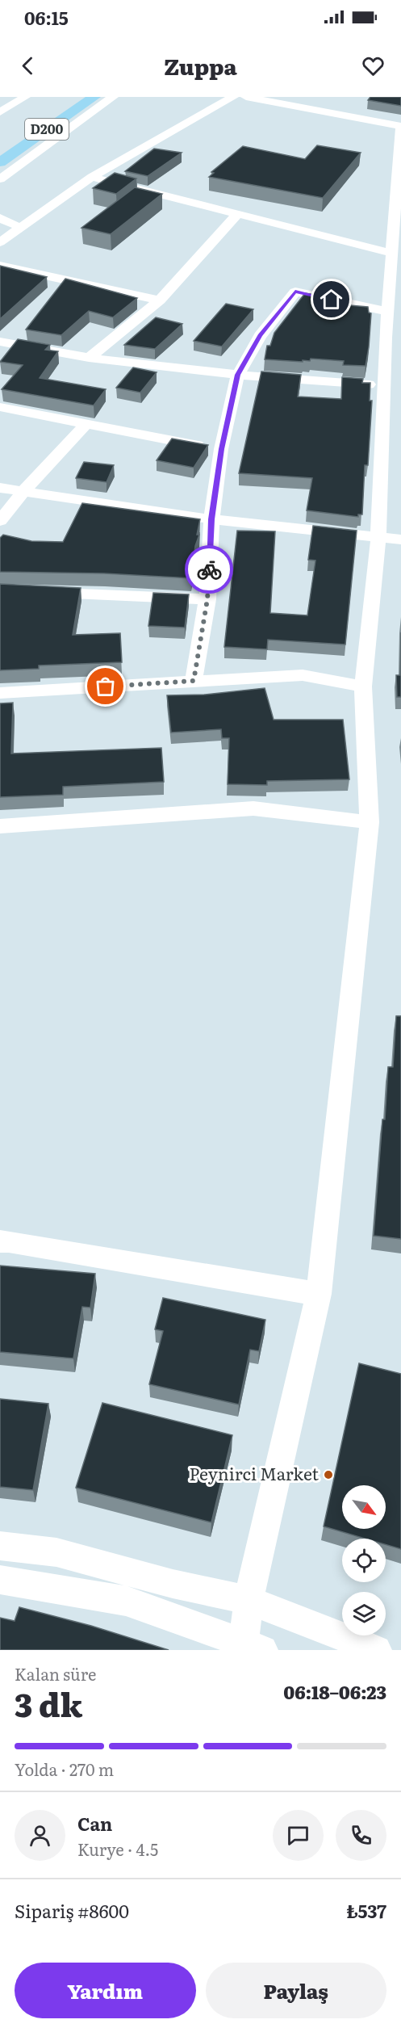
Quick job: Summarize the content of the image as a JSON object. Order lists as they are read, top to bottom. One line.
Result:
{"streets":{"highway":["D200"]},"places":["Peynirci Market"],"north":"bottom right","page":{"status":"06:15","header":"Zuppa","heading":["3 dk","Kalan süre","06:18–06:23"],"panel":["Can","Kurye · 4.5","Sipariş #8600","₺537"],"bar":"Yolda · 270 m","buttons":["Yardım","Paylaş"]}}
